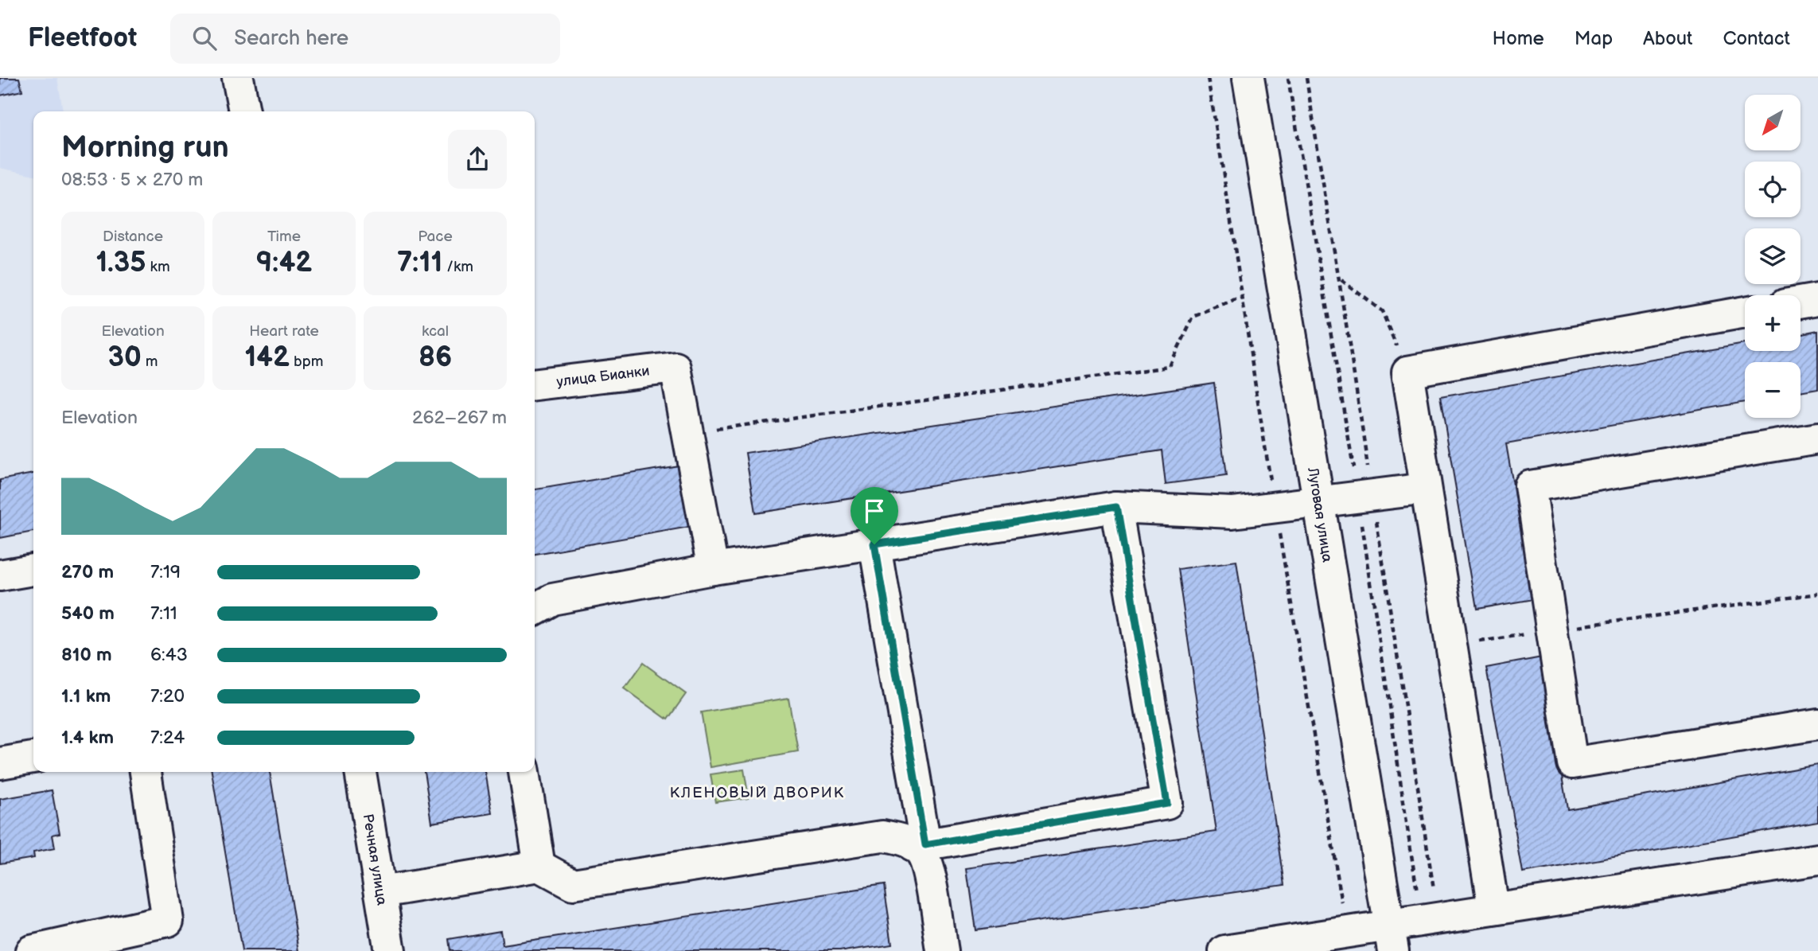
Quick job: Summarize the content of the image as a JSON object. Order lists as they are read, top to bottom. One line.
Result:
{"streets":{"street":["улица Бианки","Луговая улица","Речная улица"]},"districts":["КЛЕНОВЫЙ ДВОРИК"],"north":"bottom left","page":{"header":"Fleetfoot","search":"Search here","nav":["Home","Map","About","Contact"],"map_buttons":["+","−"],"heading":["Morning run","08:53 · 5 × 270 m"],"stats":[["Distance","1.35 km"],["Time","9:42"],["Pace","7:11 /km"],["Elevation","30 m"],["Heart rate","142 bpm"],["kcal","86"]],"chart":["Elevation","262–267 m"],"list":[{"name":"270 m","note":"7:19"},{"name":"540 m","note":"7:11"},{"name":"810 m","note":"6:43"},{"name":"1.1 km","note":"7:20"},{"name":"1.4 km","note":"7:24"}]}}
